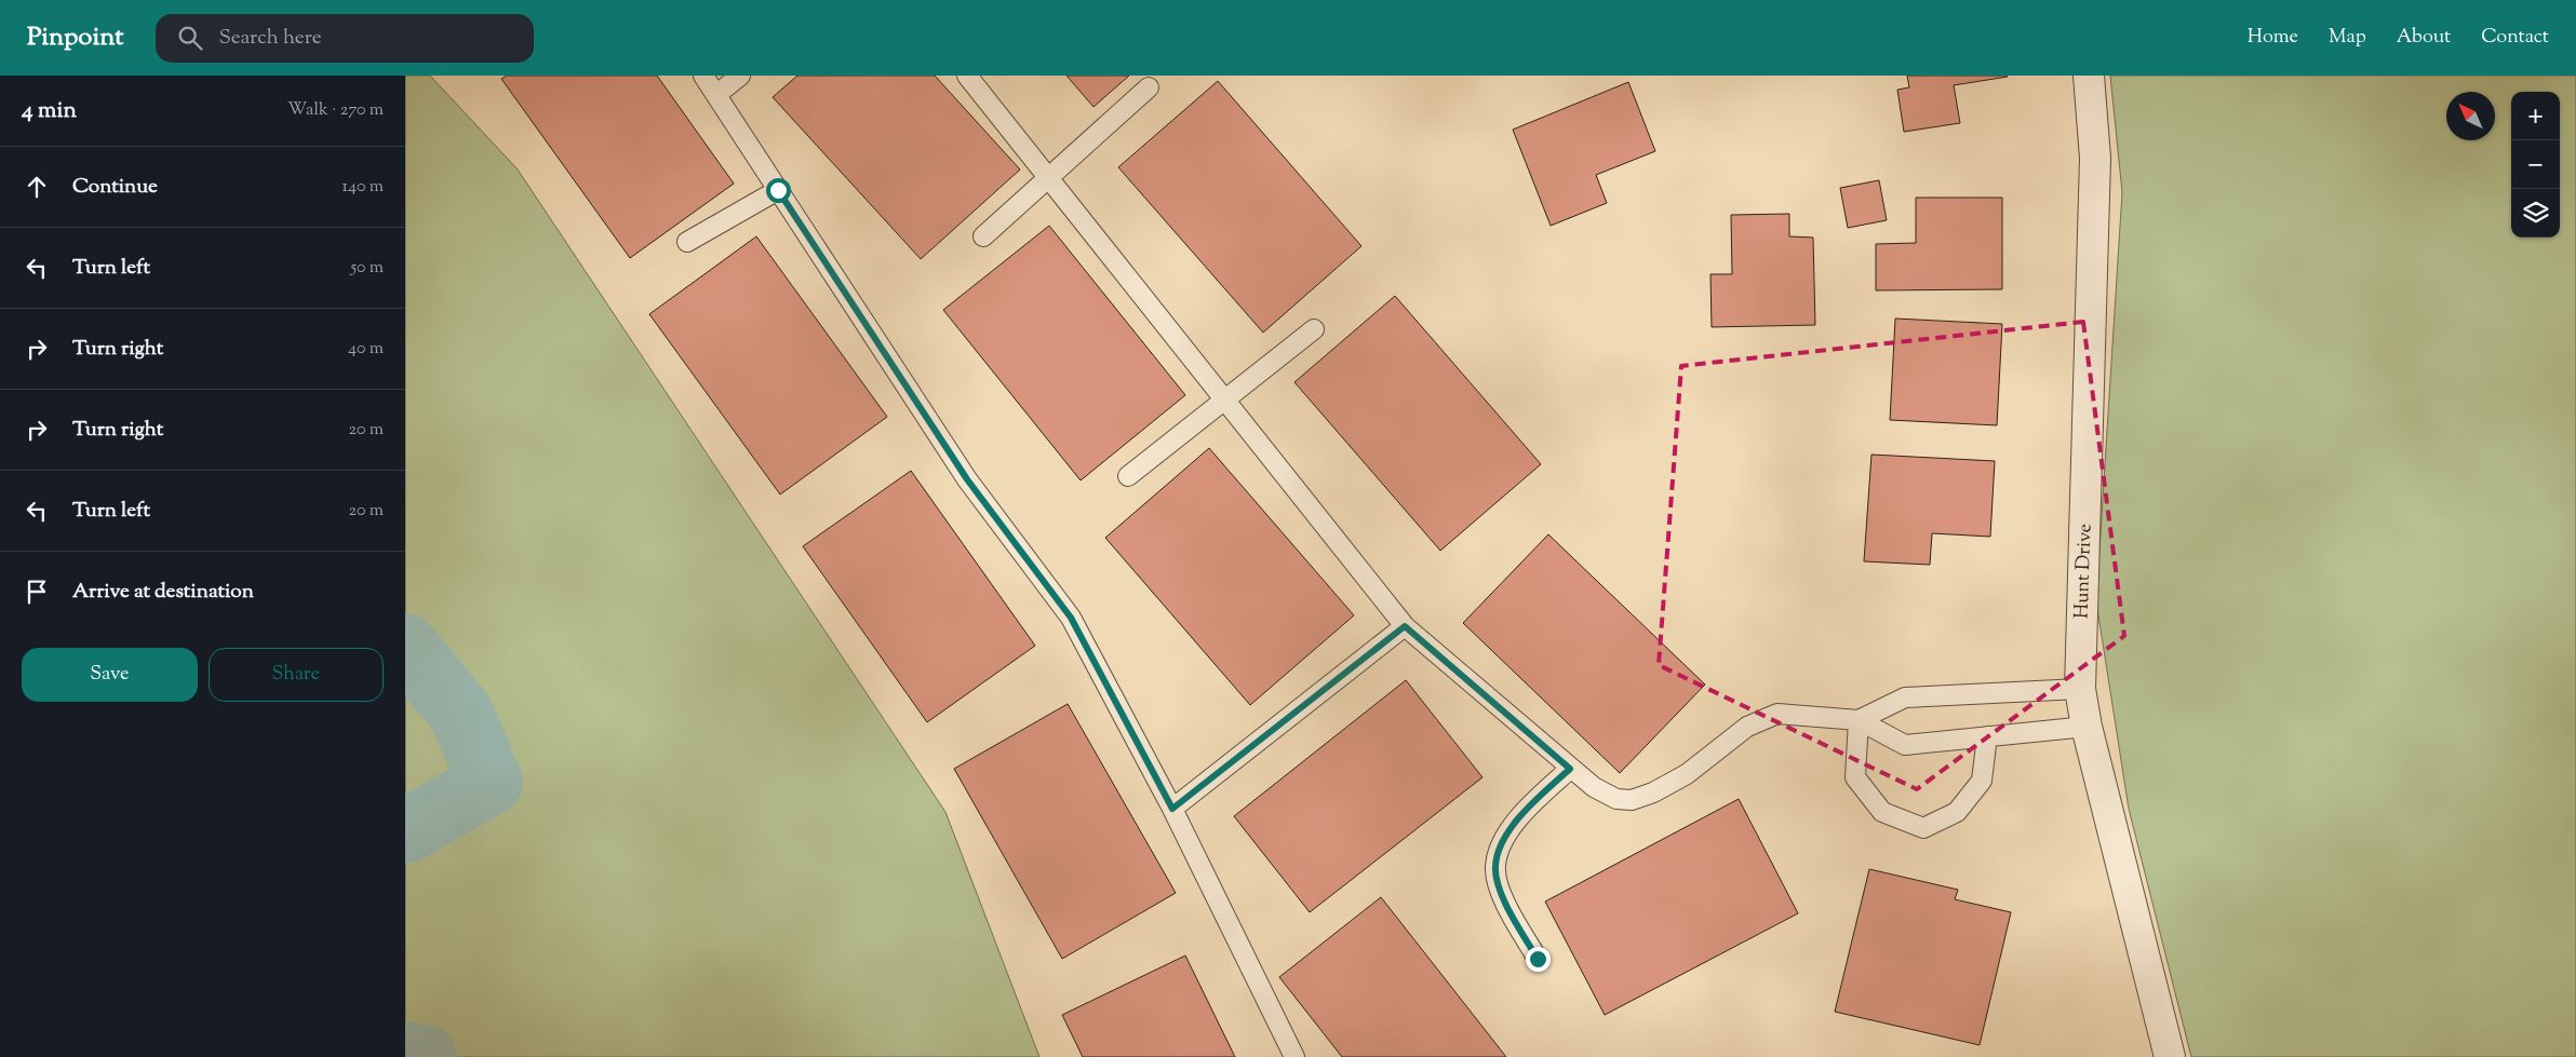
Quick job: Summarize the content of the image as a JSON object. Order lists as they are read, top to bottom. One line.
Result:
{"streets":{"street":["Hunt Drive"]},"north":"top left","page":{"header":"Pinpoint","search":"Search here","nav":["Home","Map","About","Contact"],"heading":["4 min","Walk · 270 m"],"map_buttons":["+","−"],"list":[["Continue","140 m"],["Turn left","50 m"],["Turn right","40 m"],["Turn right","20 m"],["Turn left","20 m"],"Arrive at destination"],"buttons":["Save","Share"]}}
